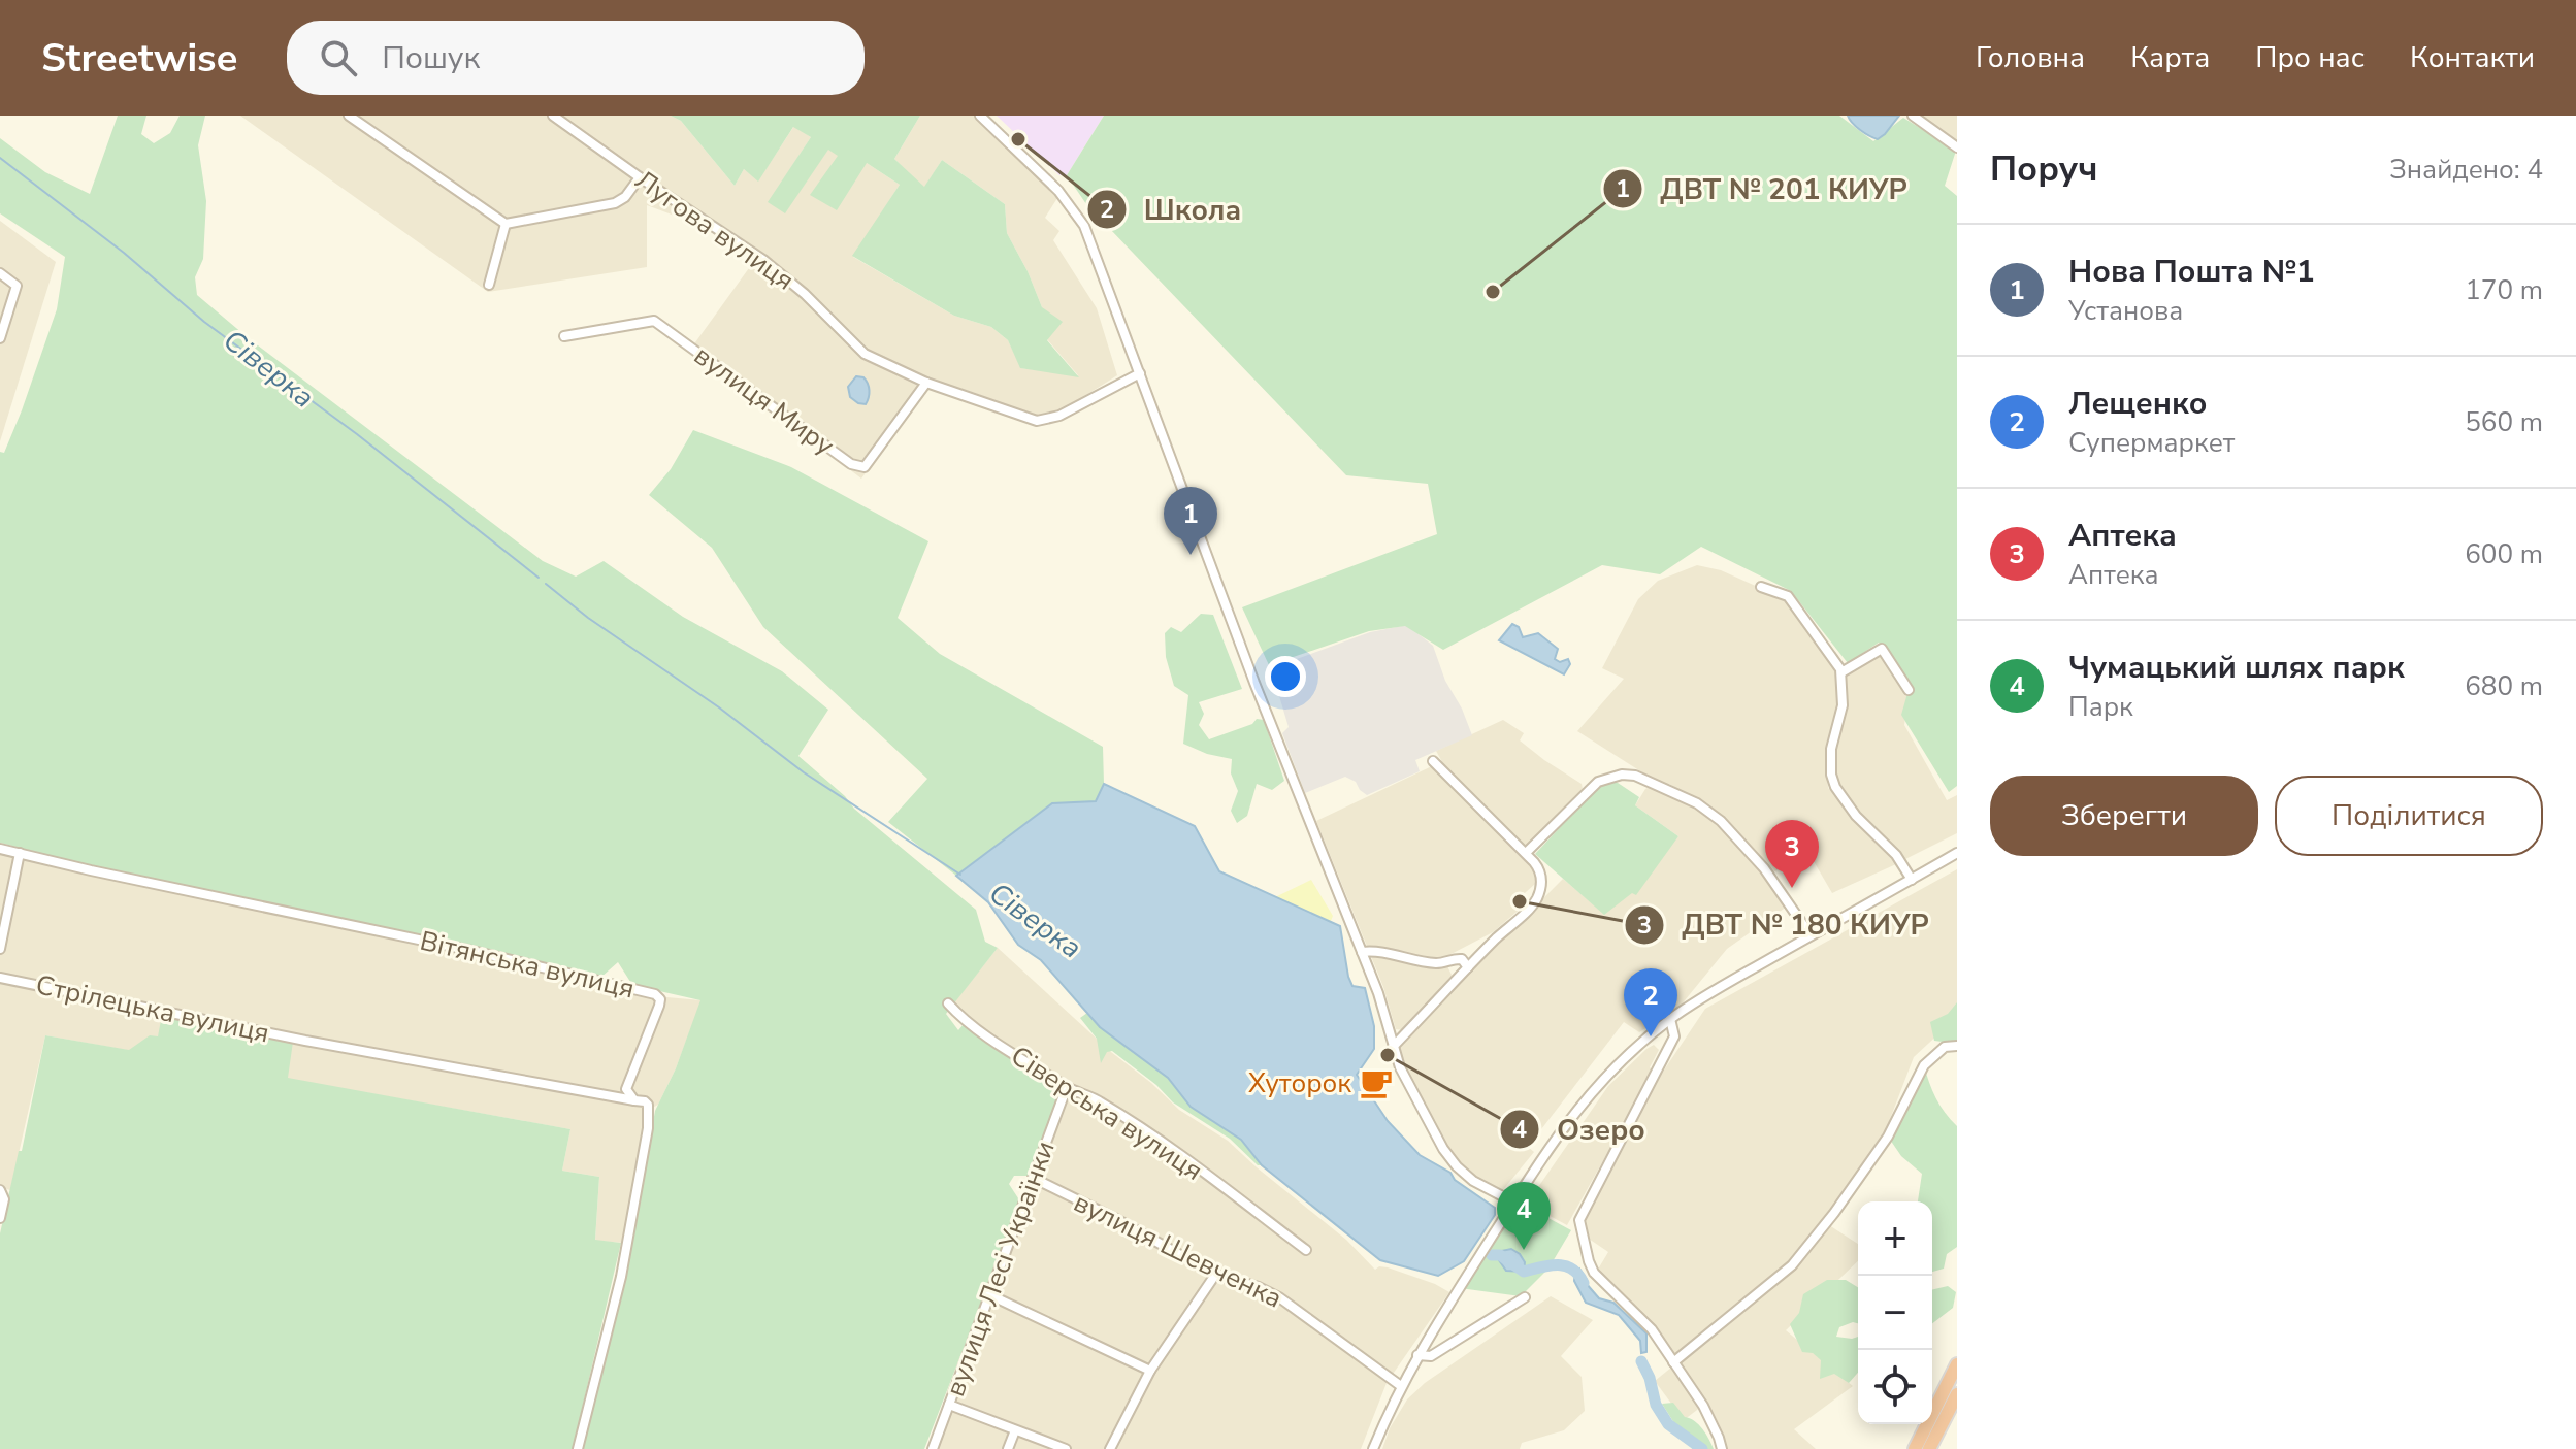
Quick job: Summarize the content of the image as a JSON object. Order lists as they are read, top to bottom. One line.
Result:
{"streets":{"street":["Лугова вулиця","вулиця Миру","Вітянська вулиця","Стрілецька вулиця","Сіверська вулиця","вулиця Шевченка","вулиця Лесі Українки"]},"crossings":[["Лугова вулиця","вулиця Миру"],["Вітянська вулиця","Стрілецька вулиця"],["Сіверська вулиця","вулиця Лесі Українки"],["вулиця Шевченка","вулиця Лесі Українки"]],"water":["Сіверка"],"places":{"other":["Школа","ДВТ № 201 КИУР","ДВТ № 180 КИУР","Озеро"],"cafe":["Хуторок"]},"page":{"header":"Streetwise","search":"Пошук","nav":["Головна","Карта","Про нас","Контакти"],"heading":["Поруч","Знайдено: 4"],"list":[{"mark":"1","name":"Нова Пошта №1","note":"Установа","value":"170 m"},{"mark":"2","name":"Лещенко","note":"Супермаркет","value":"560 m"},{"mark":"3","name":"Аптека","note":"Аптека","value":"600 m"},{"mark":"4","name":"Чумацький шлях парк","note":"Парк","value":"680 m"}],"pins":["1","3","2","4"],"buttons":["Зберегти","Поділитися"],"map_buttons":["+","−"]}}
